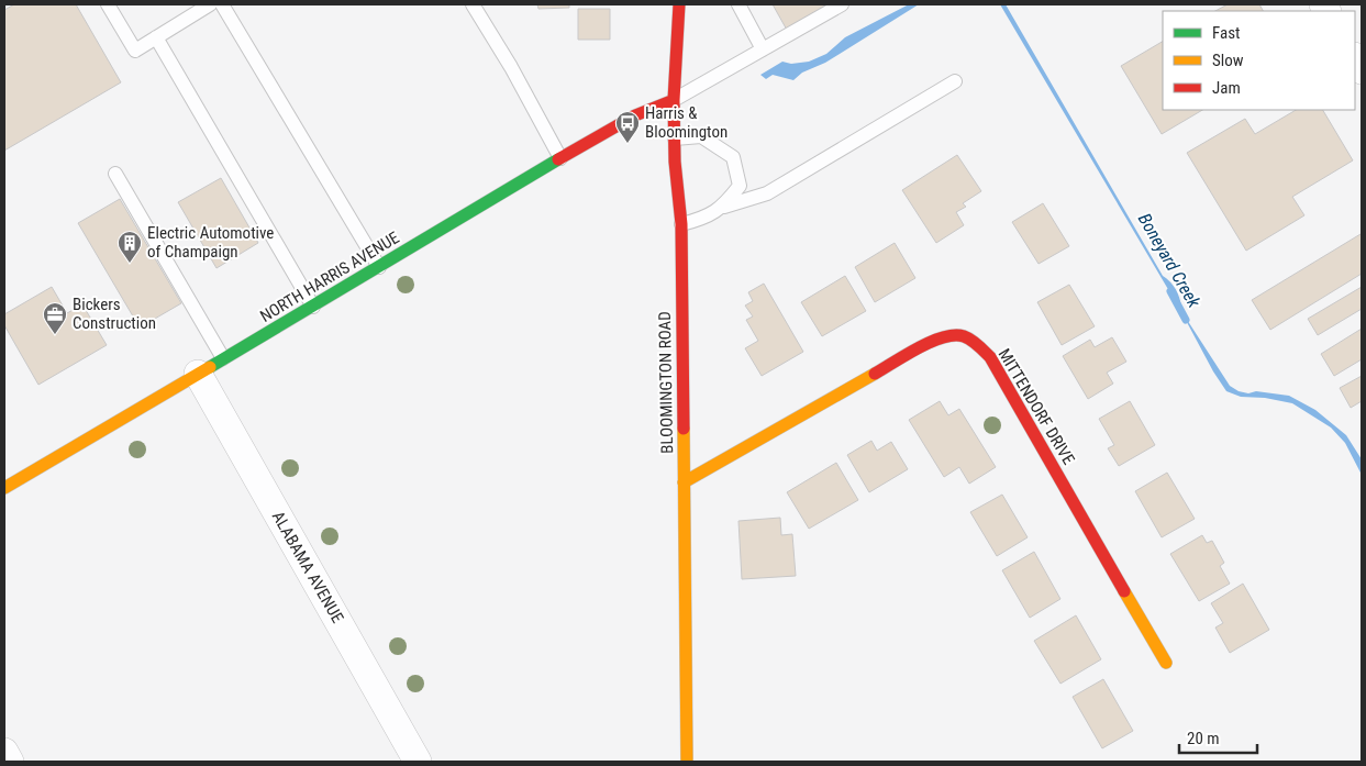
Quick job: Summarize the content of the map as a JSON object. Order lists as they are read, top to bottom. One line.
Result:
{"streets":{"street":["NORTH HARRIS AVENUE","BLOOMINGTON ROAD","MITTENDORF DRIVE","ALABAMA AVENUE"]},"crossings":[["NORTH HARRIS AVENUE","BLOOMINGTON ROAD"],["NORTH HARRIS AVENUE","ALABAMA AVENUE"],["BLOOMINGTON ROAD","MITTENDORF DRIVE"]],"water":["Boneyard Creek"],"places":{"bus stop":["Harris & Bloomington"],"building":["Electric Automotive of Champaign"],"office":["Bickers Construction"]},"legend":["Fast","Slow","Jam"],"scale_bar":"20 m"}
